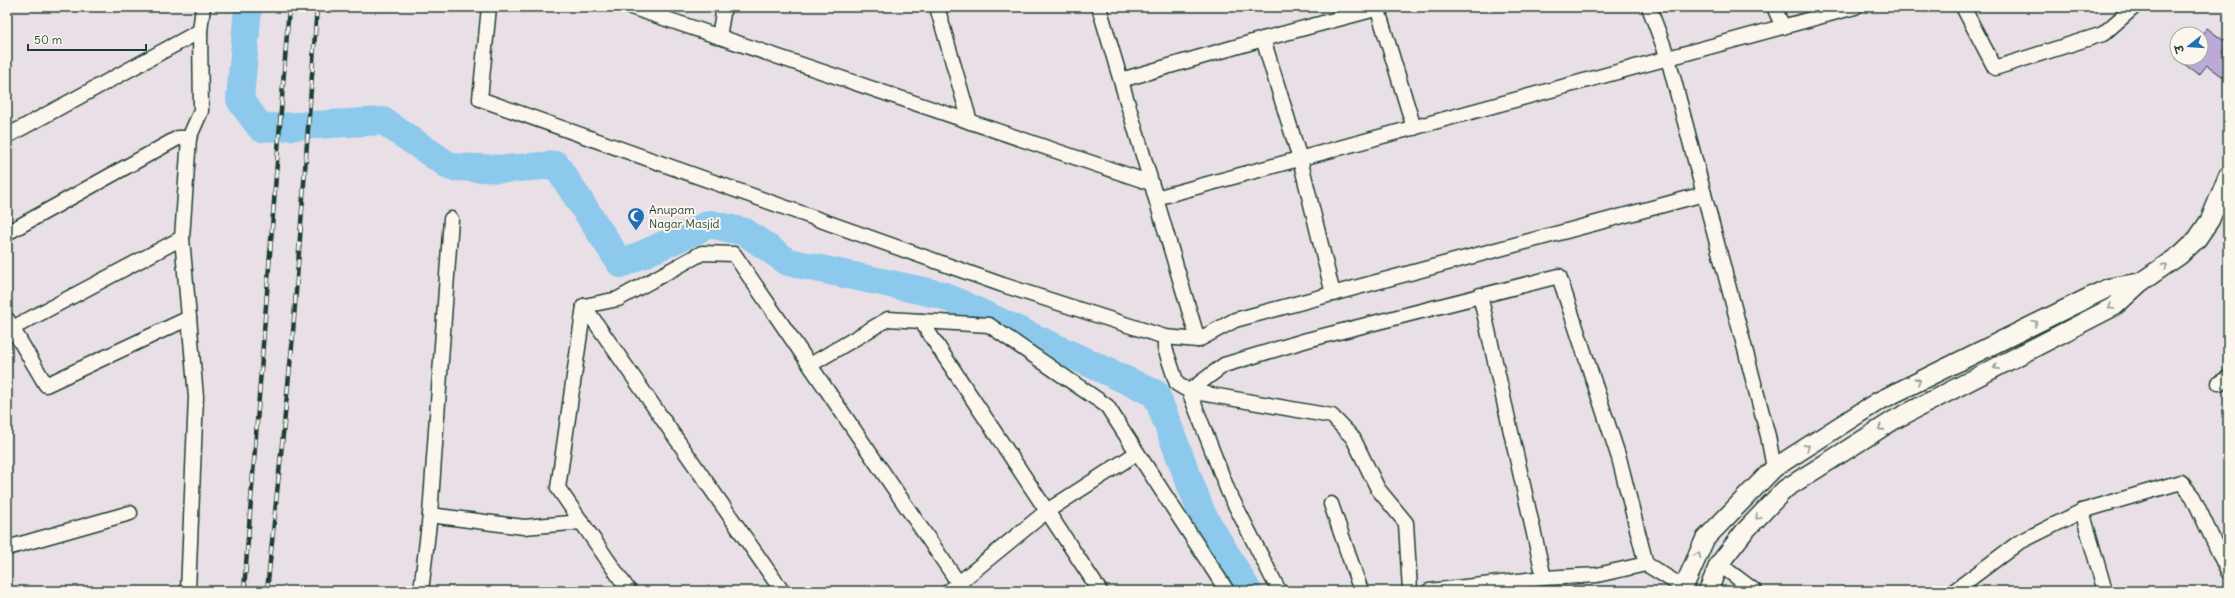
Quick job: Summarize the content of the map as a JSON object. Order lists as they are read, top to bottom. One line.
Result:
{"places":{"mosque":["Anupam Nagar Masjid"]},"scale_bar":"50 m","north":"left"}
